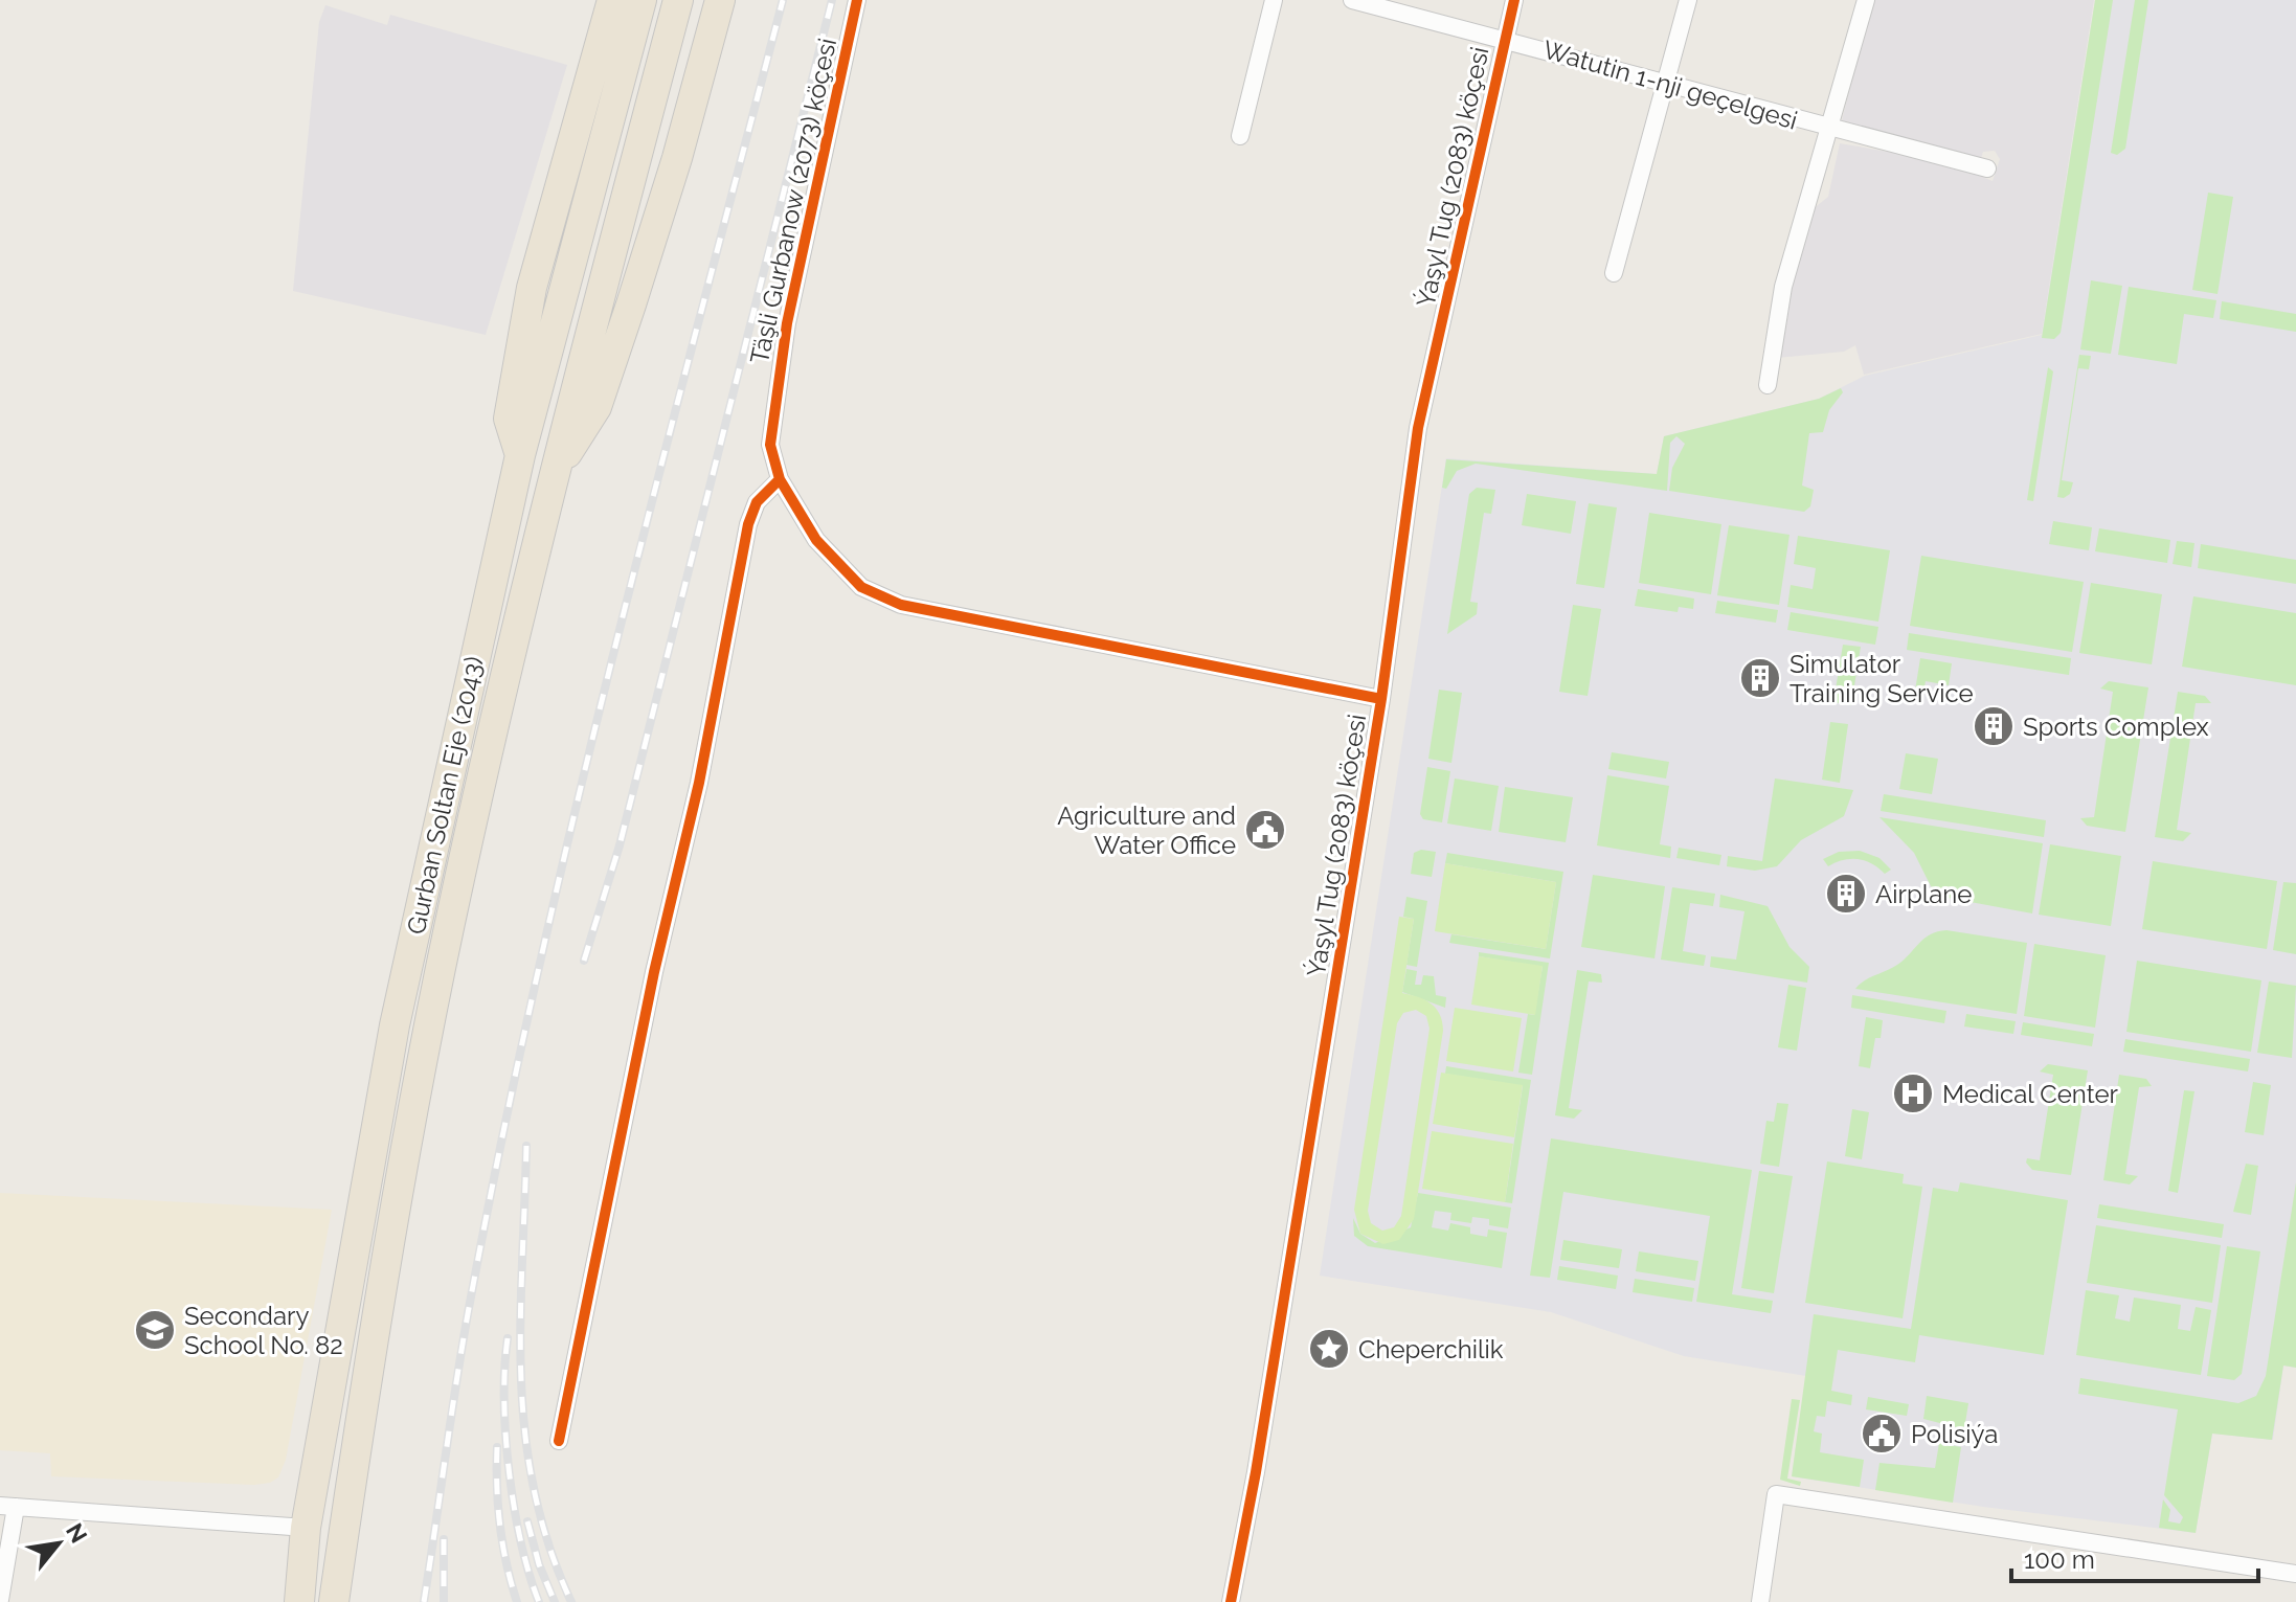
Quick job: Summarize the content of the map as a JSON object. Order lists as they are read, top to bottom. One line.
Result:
{"streets":{"highway":["Gurban Soltan Eje (2043)"],"street":["Watutin 1-nji geçelgesi","Ýaşyl Tug (2083) köçesi","Täşli Gurbanow (2073) köçesi"]},"crossings":[["Watutin 1-nji geçelgesi","Ýaşyl Tug (2083) köçesi"],["Ýaşyl Tug (2083) köçesi","Täşli Gurbanow (2073) köçesi"]],"places":{"building":["Simulator Training Service","Sports Complex","Airplane"],"public building":["Agriculture and Water Office","Polisiýa"],"hospital":["Medical Center"],"school or university":["Secondary School No. 82"],"place":["Cheperchilik"]},"scale_bar":"100 m","north":"top right"}
